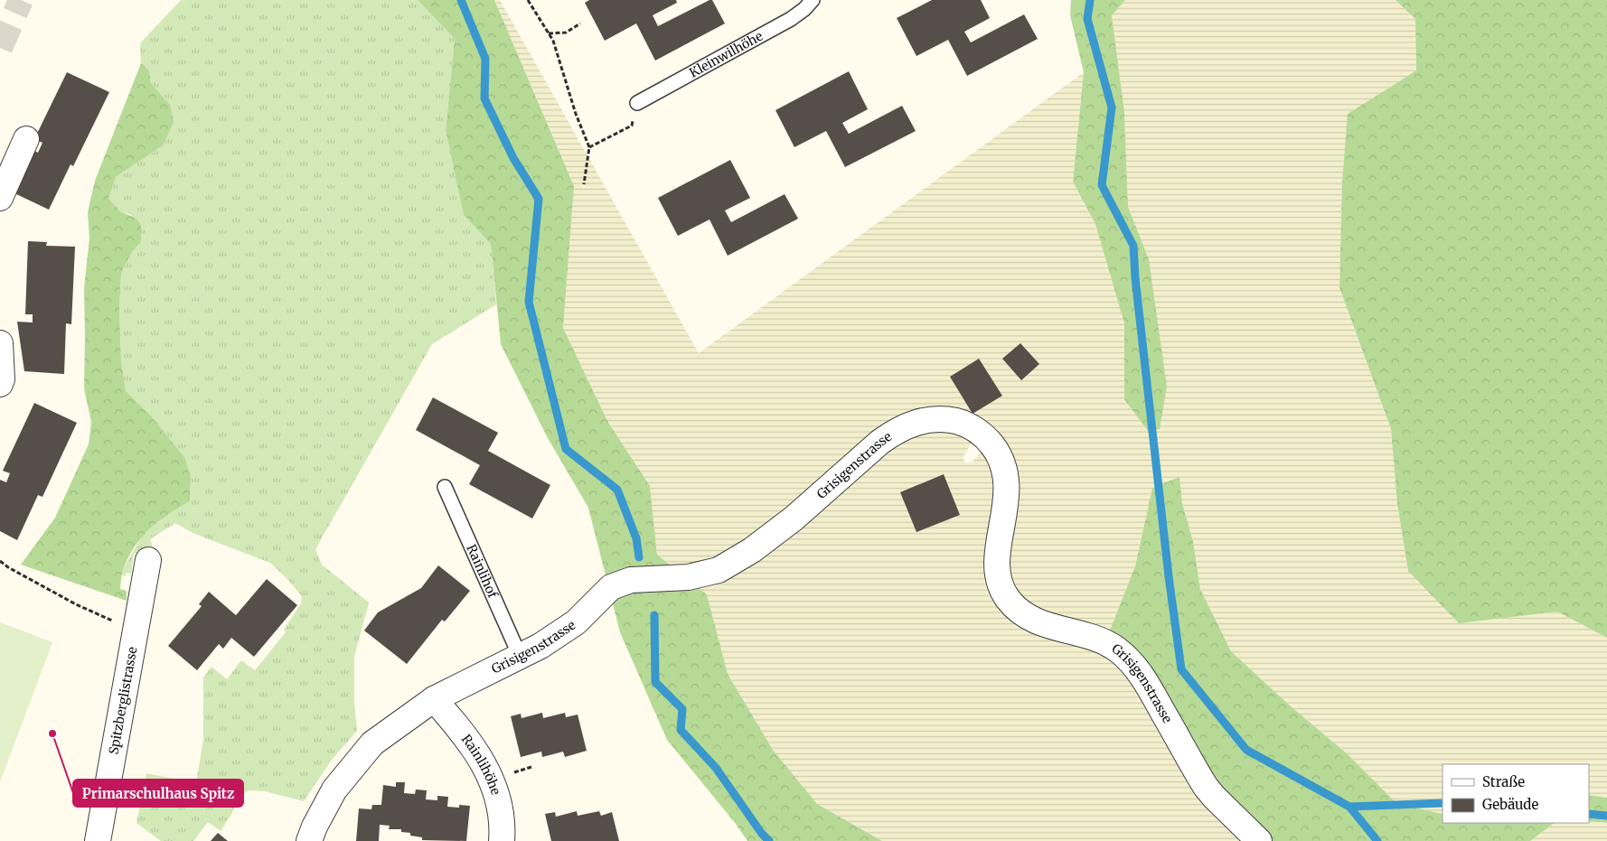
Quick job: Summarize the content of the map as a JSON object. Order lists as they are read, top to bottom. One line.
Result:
{"streets":{"street":["Grisigenstrasse","Spitzberglistrasse","Rainlihöhe"],"lane":["Kleinwilhöhe","Rainlihof"]},"crossings":[["Grisigenstrasse","Rainlihof"],["Grisigenstrasse","Rainlihöhe"]],"places":["Primarschulhaus Spitz"],"legend":["Straße","Gebäude"]}
